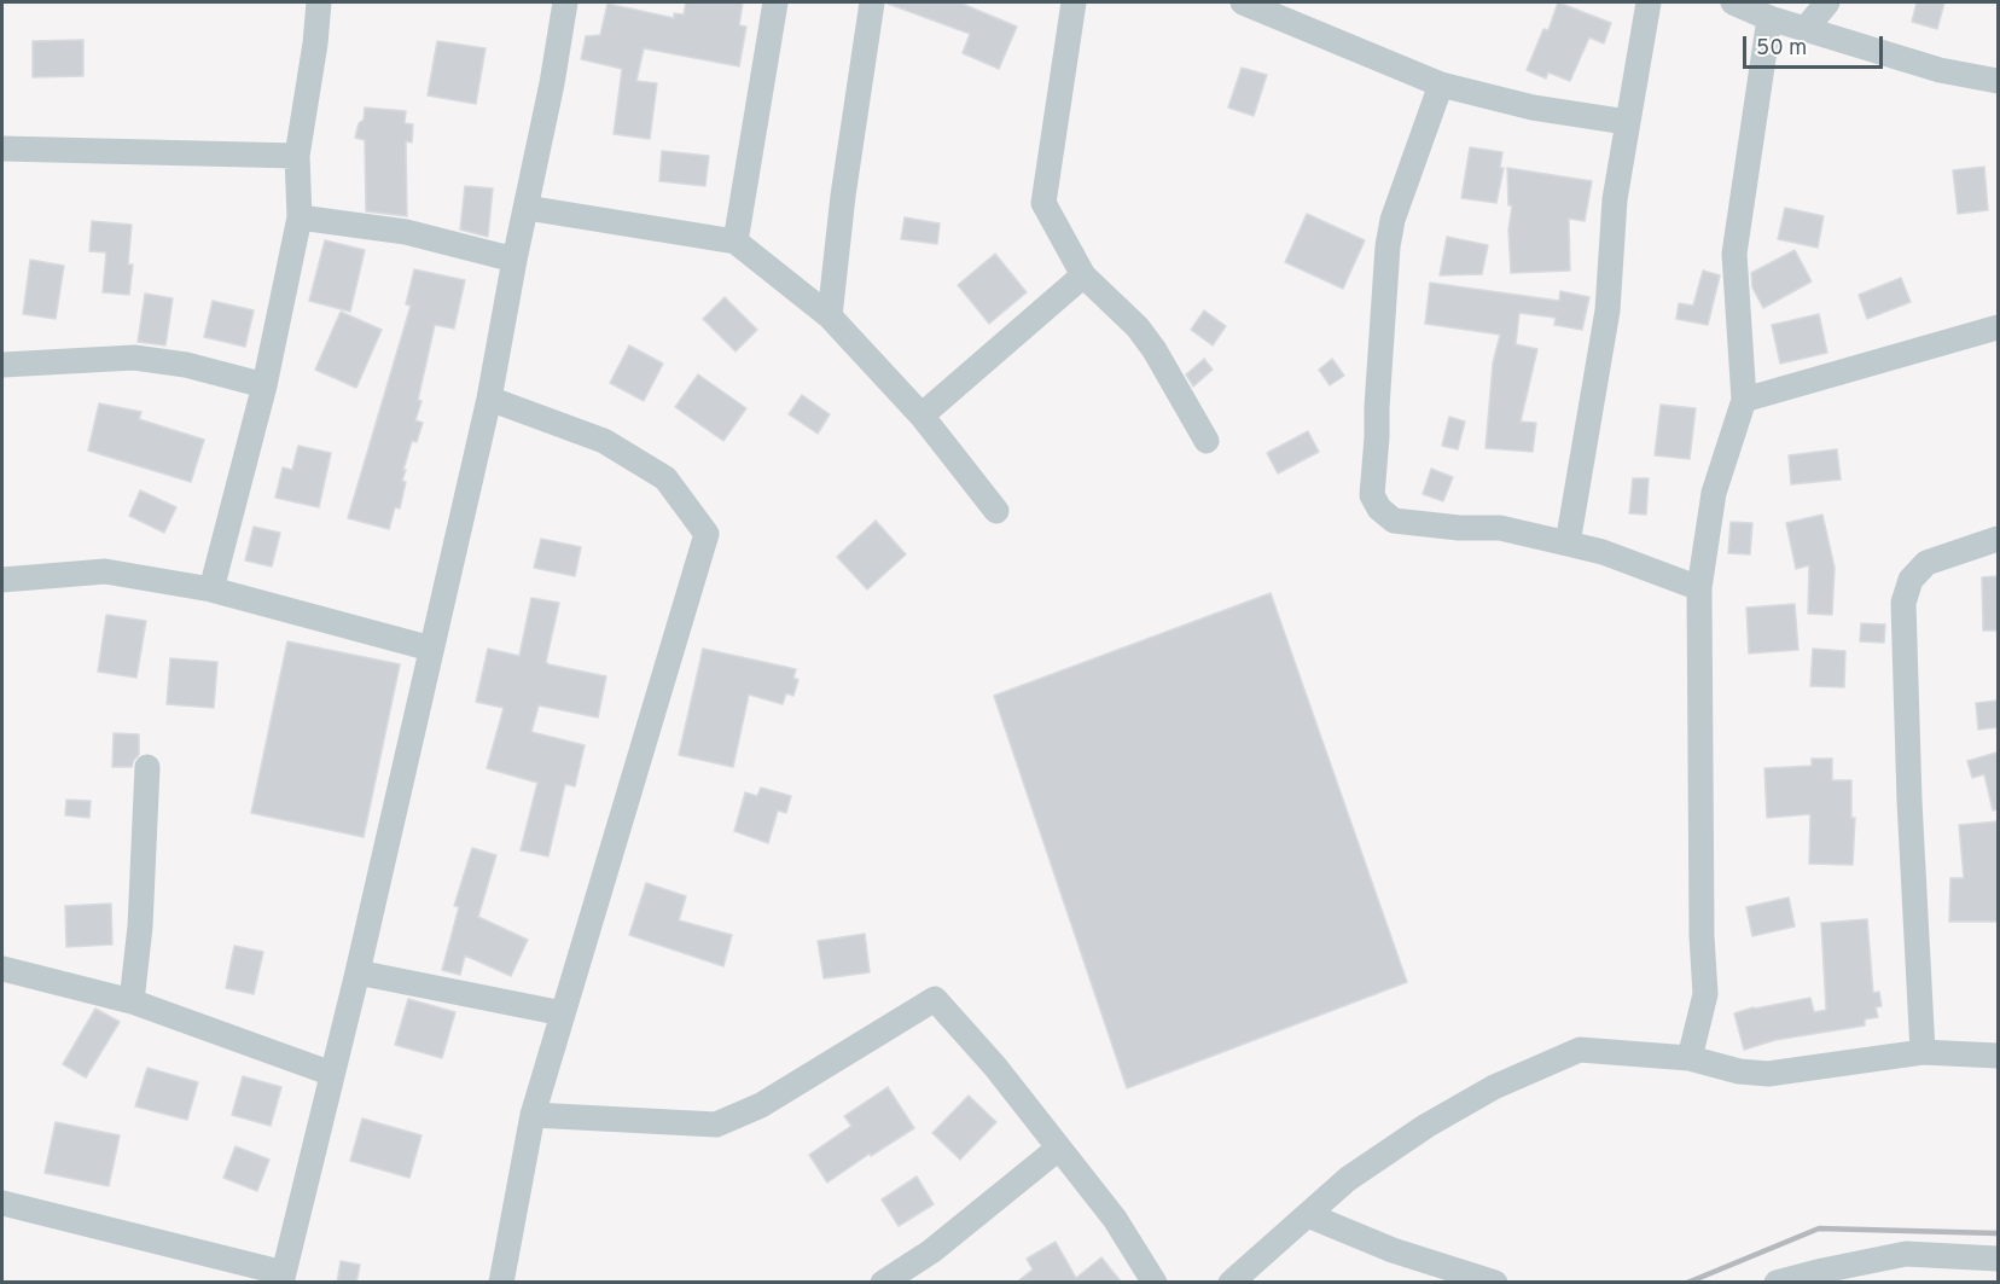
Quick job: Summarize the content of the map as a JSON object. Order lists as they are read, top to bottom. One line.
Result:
{"scale_bar":"50 m"}
